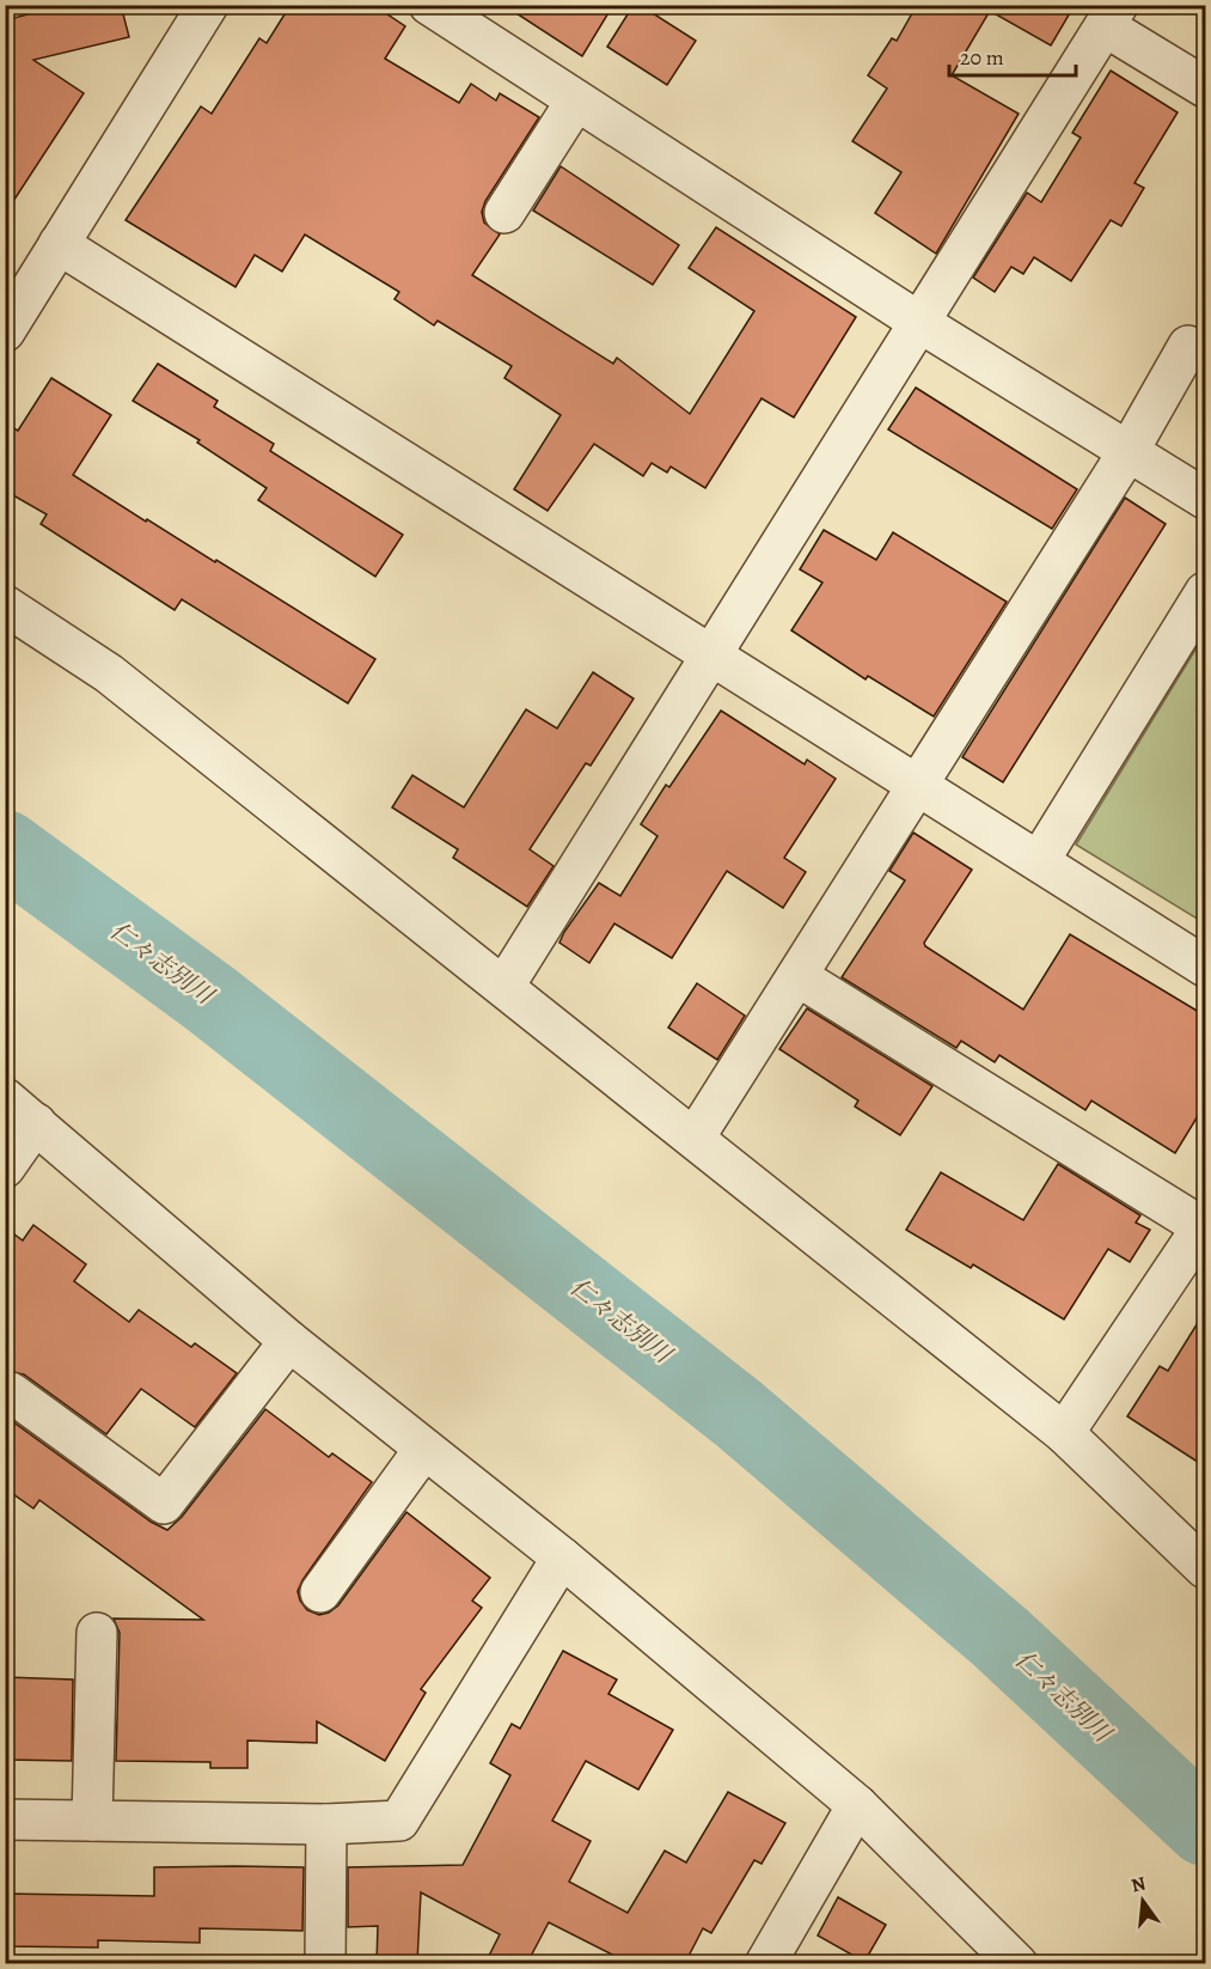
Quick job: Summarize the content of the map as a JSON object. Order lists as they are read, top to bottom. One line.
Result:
{"water":["仁々志別川"],"scale_bar":"20 m","north":"top"}
